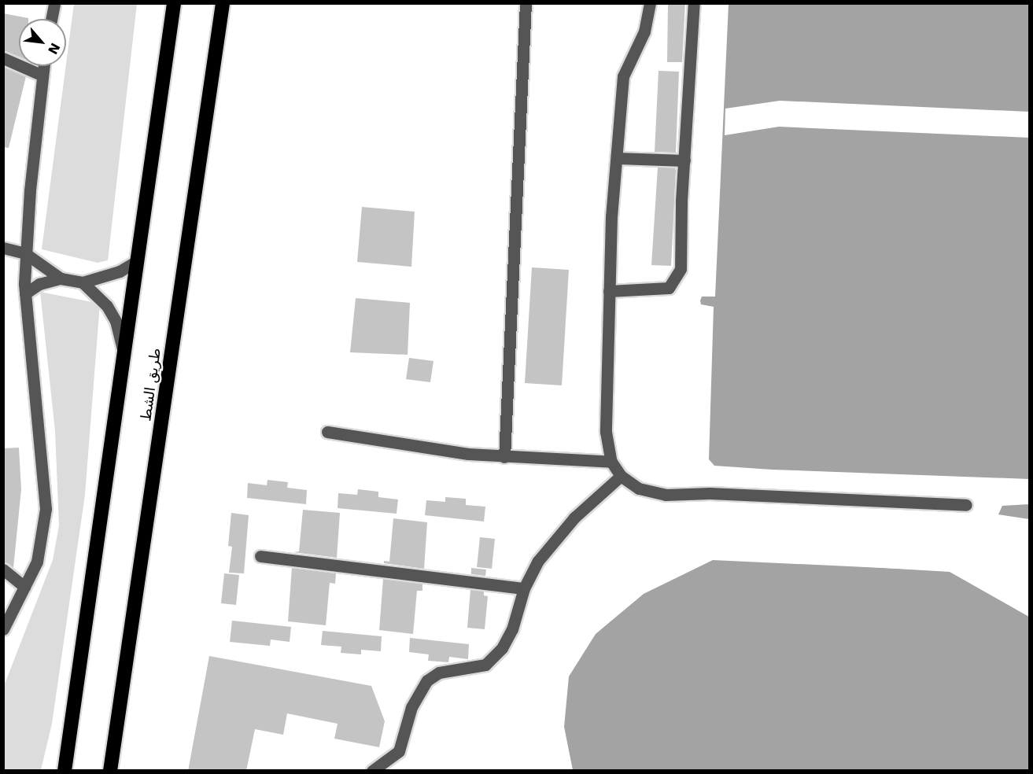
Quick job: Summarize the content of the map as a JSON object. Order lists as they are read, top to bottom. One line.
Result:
{"streets":{"highway":["طريق الشط"]},"north":"bottom right"}
